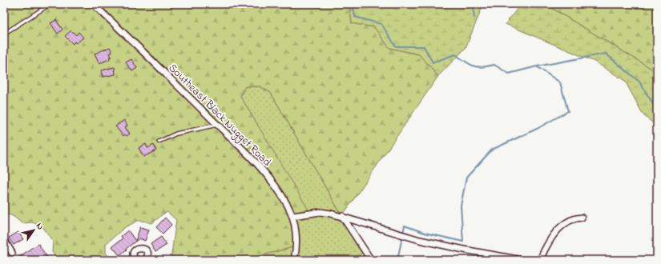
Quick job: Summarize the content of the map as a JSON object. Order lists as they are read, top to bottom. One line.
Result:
{"streets":{"street":["Southeast Black Nugget Road"]},"north":"top right"}
